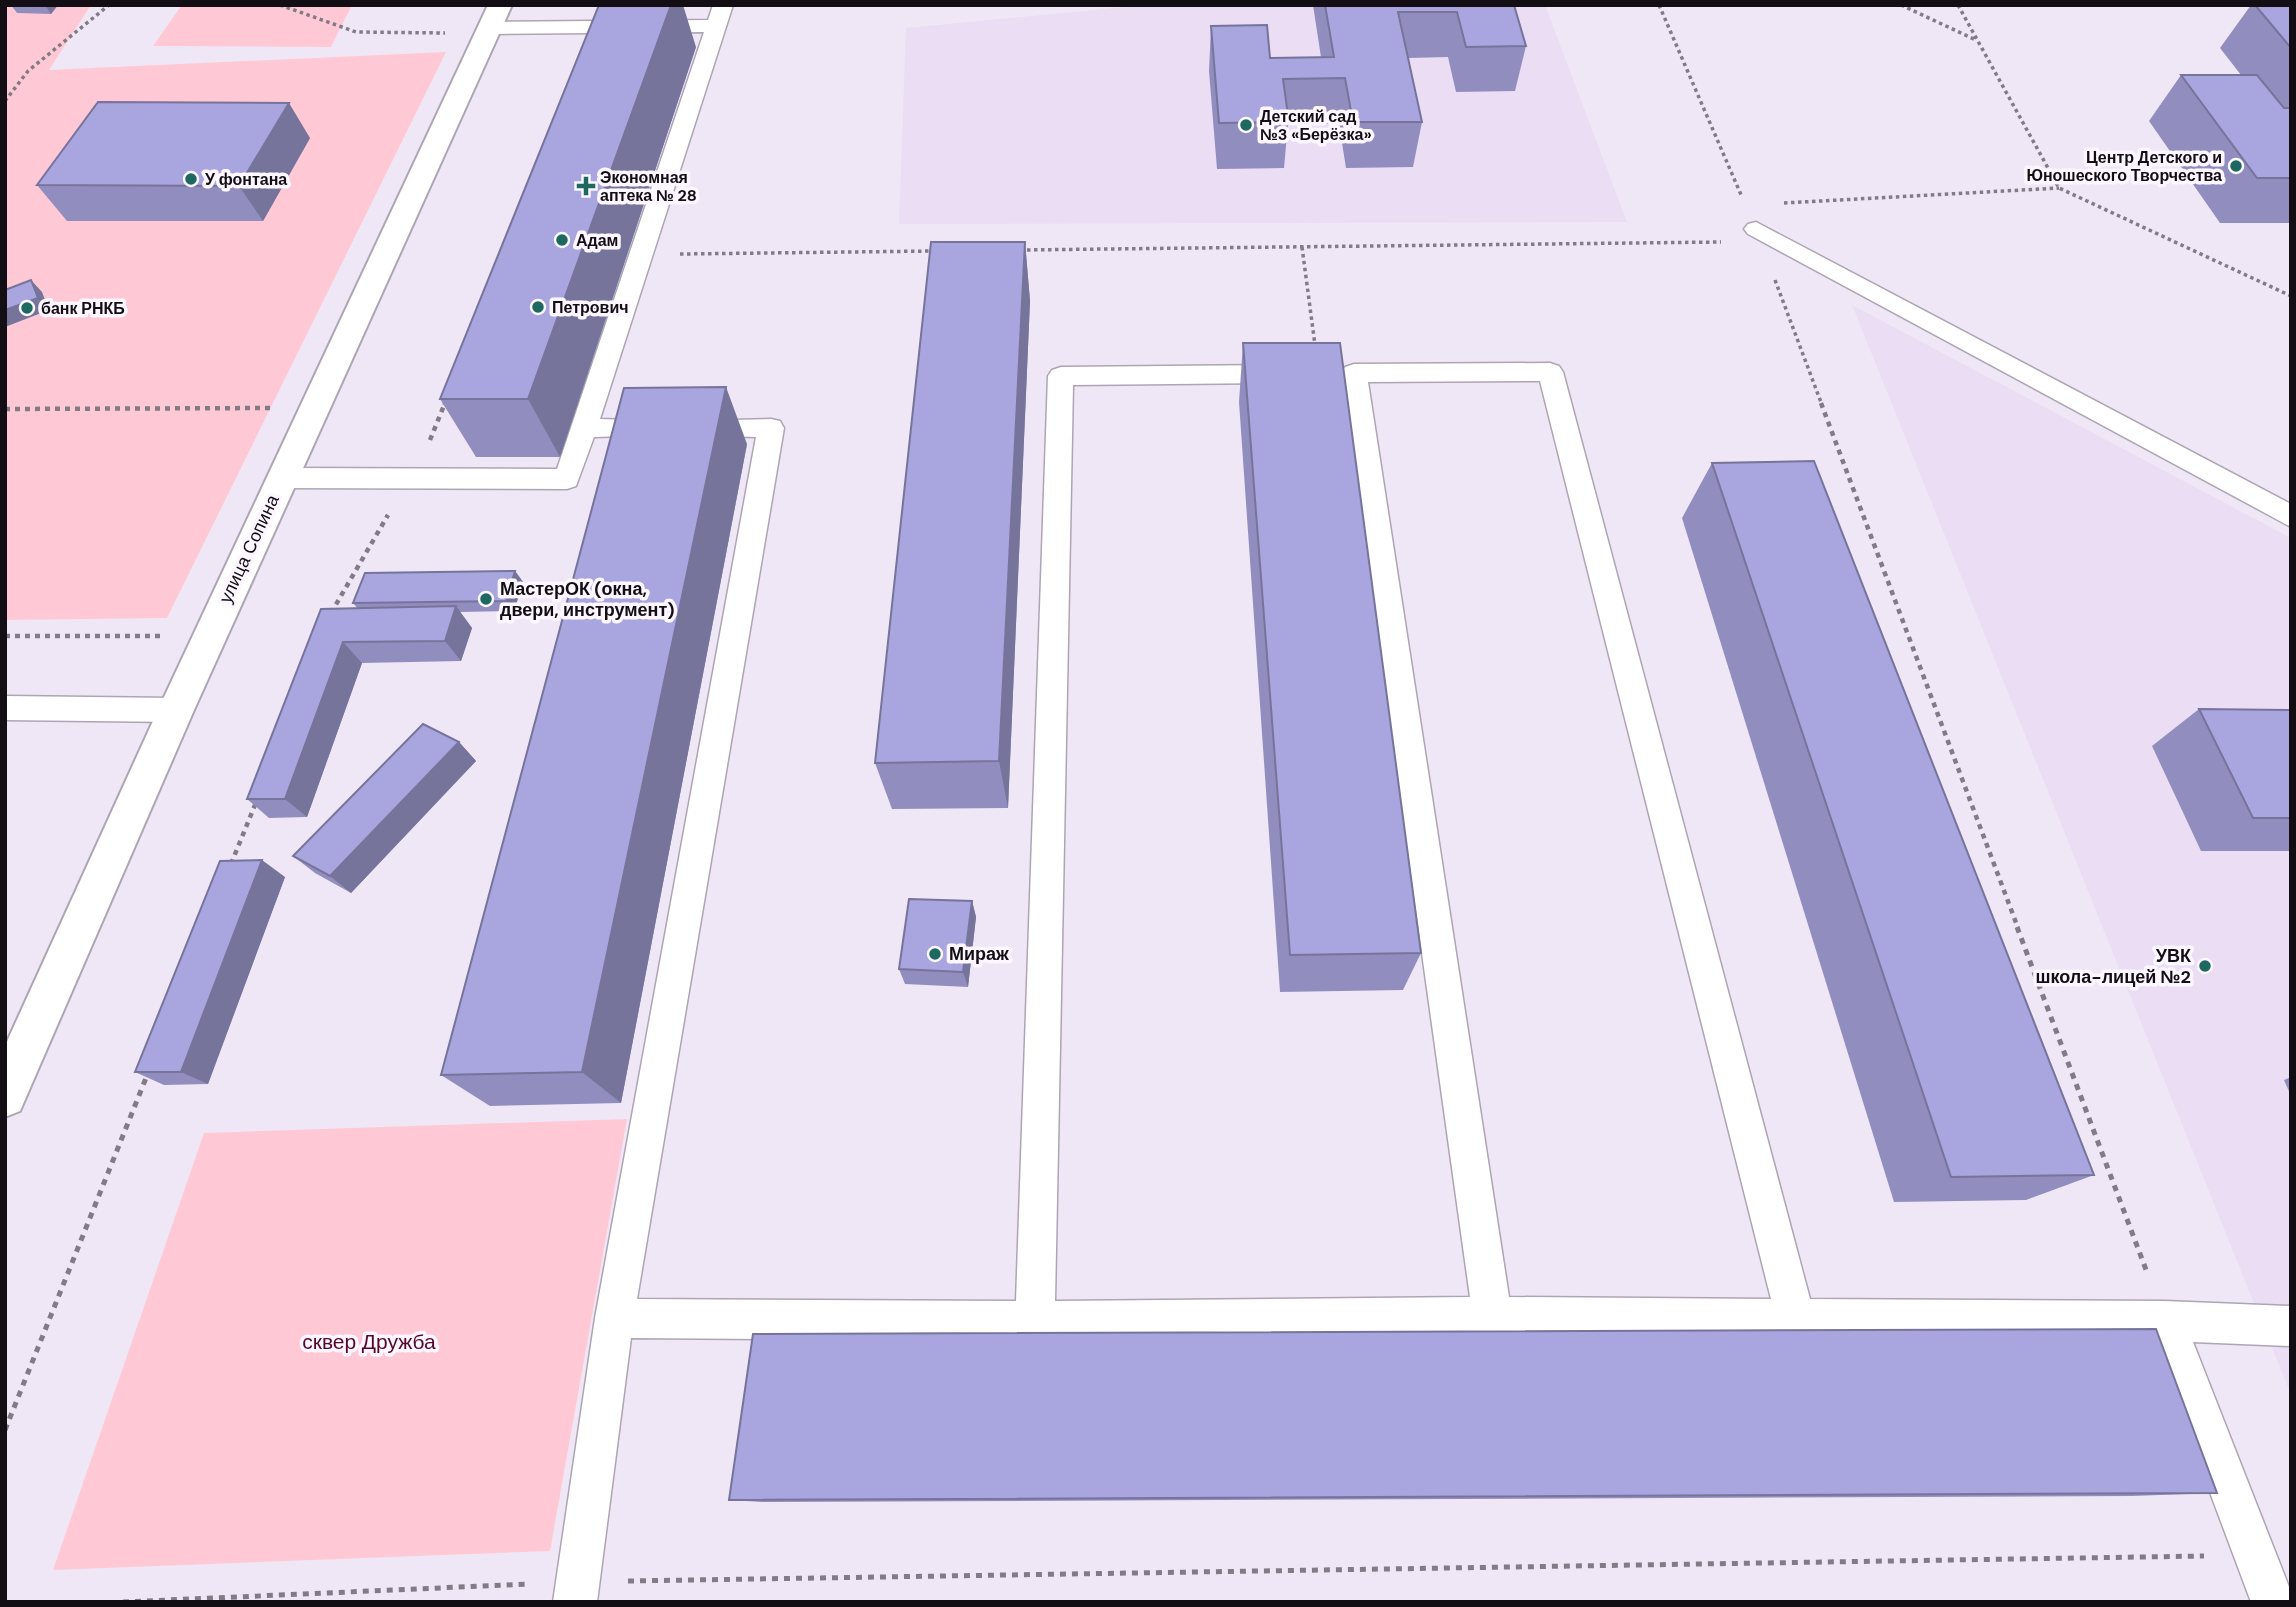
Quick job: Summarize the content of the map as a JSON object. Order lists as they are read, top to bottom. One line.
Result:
{"streets":{"street":["улица Сопина"]},"parks":["сквер Дружба"],"places":{"other":["Детский сад №3 «Берёзка»","Центр Детского и Юношеского Творчества","У фонтана","Адам","Петрович","банк РНКБ","МастерОК (окна, двери, инструмент)","Мираж","УВК школа-лицей №2"],"health":["Экономная аптека № 28"]}}
